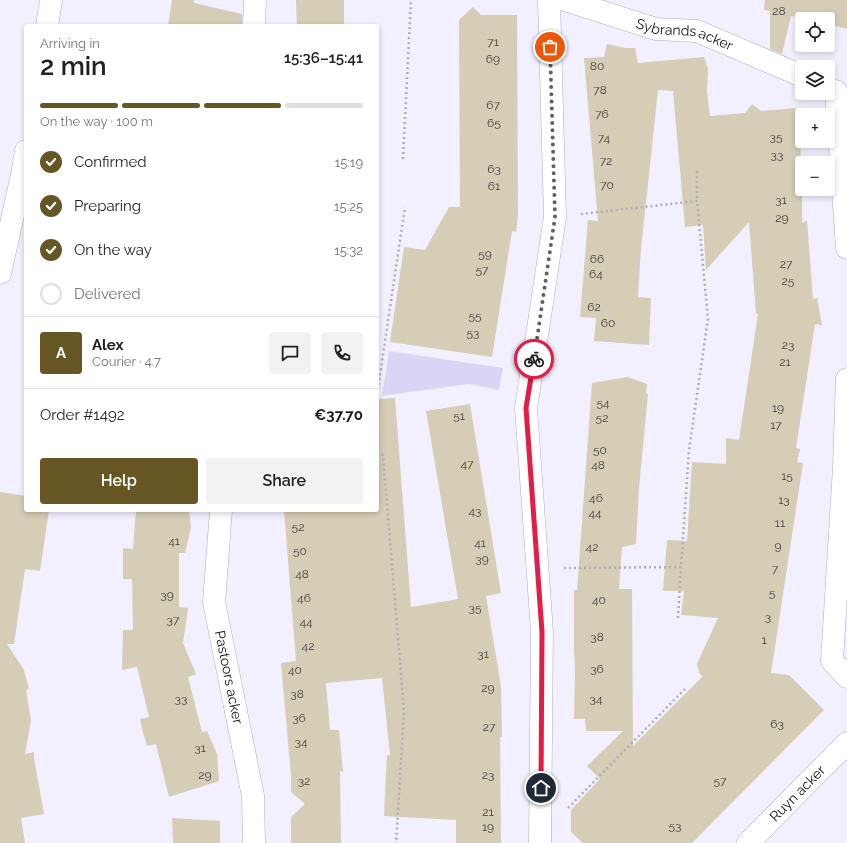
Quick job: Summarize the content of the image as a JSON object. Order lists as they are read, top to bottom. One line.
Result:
{"streets":{"street":["Sybrands acker","Pastoors acker","Ruyn acker"]},"house_numbers":["28","71","69","80","78","67","76","65","35","74","33","72","63","70","61","31","29","59","66","27","57","64","25","62","55","60","53","23","21","54","19","51","52","17","50","47","48","15","46","13","43","44","11","52","41","41","9","42","50","39","7","48","5","39","46","40","35","3","37","44","38","1","42","31","36","40","29","38","33","34","36","63","27","34","31","29","23","32","57","21","53","19"],"page":{"map_buttons":["+","−"],"heading":["2 min","Arriving in","15:36–15:41"],"panel":["Alex","Courier · 4.7","Order #1492","€37.70"],"bar":"On the way · 100 m","list":[["Confirmed","15:19"],["Preparing","15:25"],["On the way","15:32"],"Delivered"],"round":"A","buttons":["Help","Share"]}}
